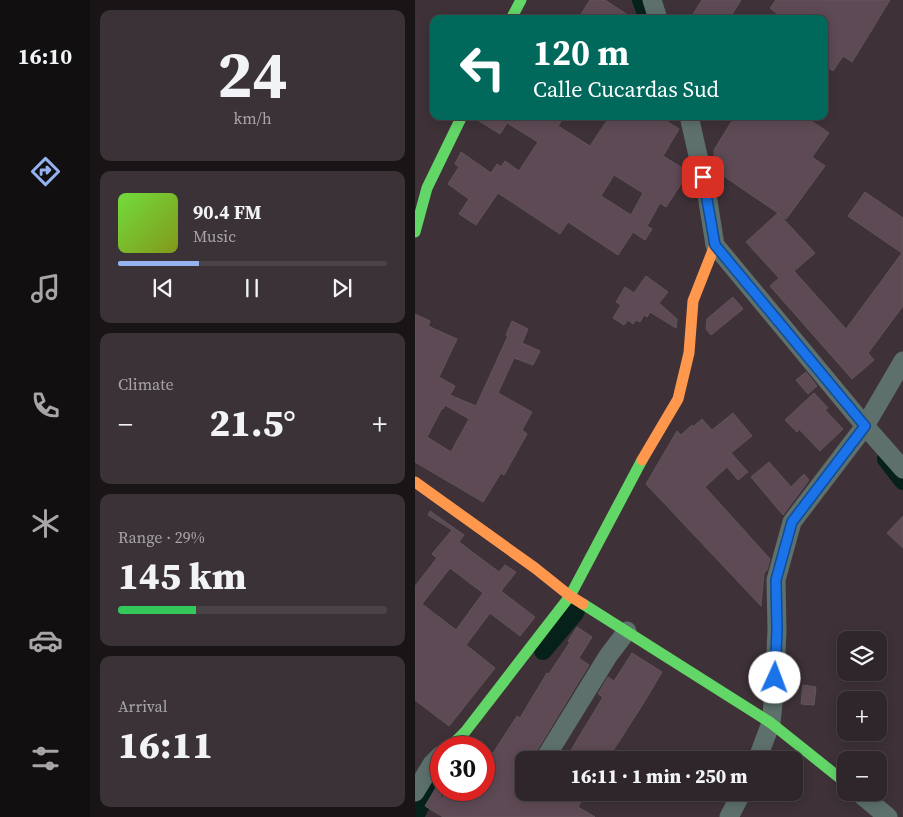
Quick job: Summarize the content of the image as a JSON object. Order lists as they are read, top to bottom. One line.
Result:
{"page":{"tabs":"16:10","tile":[["24","km/h"],"Climate",["Range · 29%","145 km"],["Arrival","16:11"]],"turn":["120 m","Calle Cucardas Sud"],"song":["90.4 FM","Music"],"heat":["−","21.5°","+"],"map_buttons":["+","−"],"limit":"30","trip":"16:11 · 1 min · 250 m"}}
